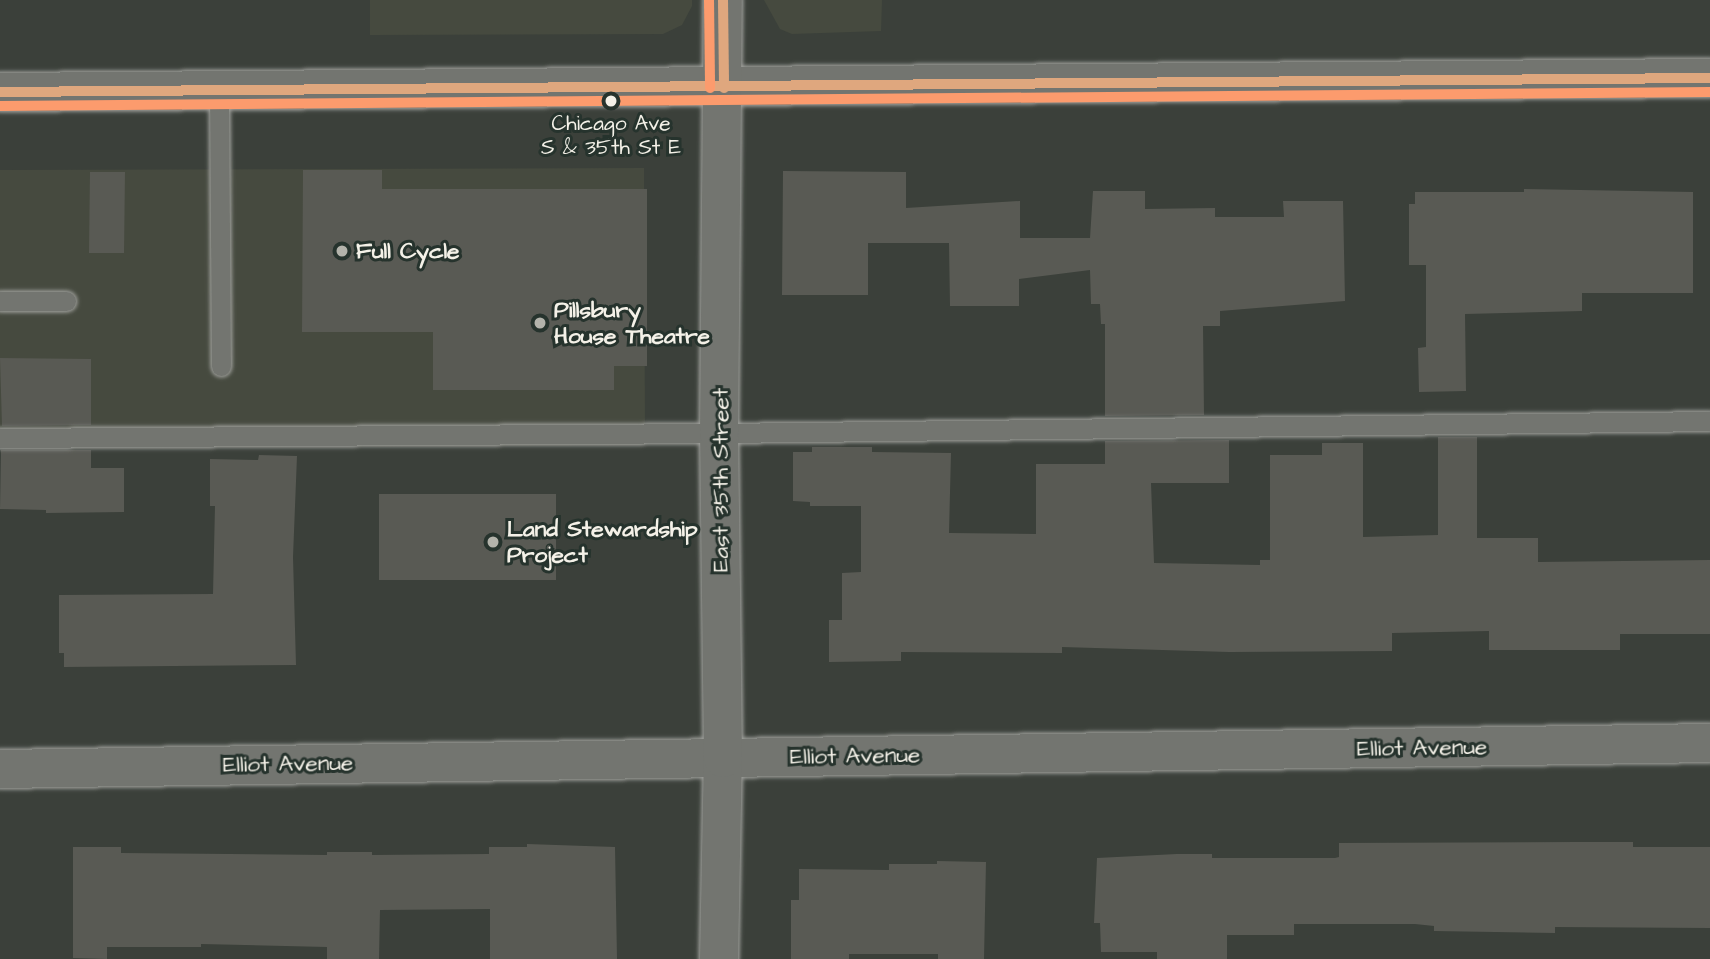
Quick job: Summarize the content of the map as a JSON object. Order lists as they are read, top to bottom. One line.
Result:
{"streets":{"street":["East 35th Street","Elliot Avenue"]},"crossings":[["East 35th Street","Elliot Avenue"]],"places":["Chicago Ave S & 35th St E","Full Cycle","Pillsbury House Theatre","Land Stewardship Project"]}
